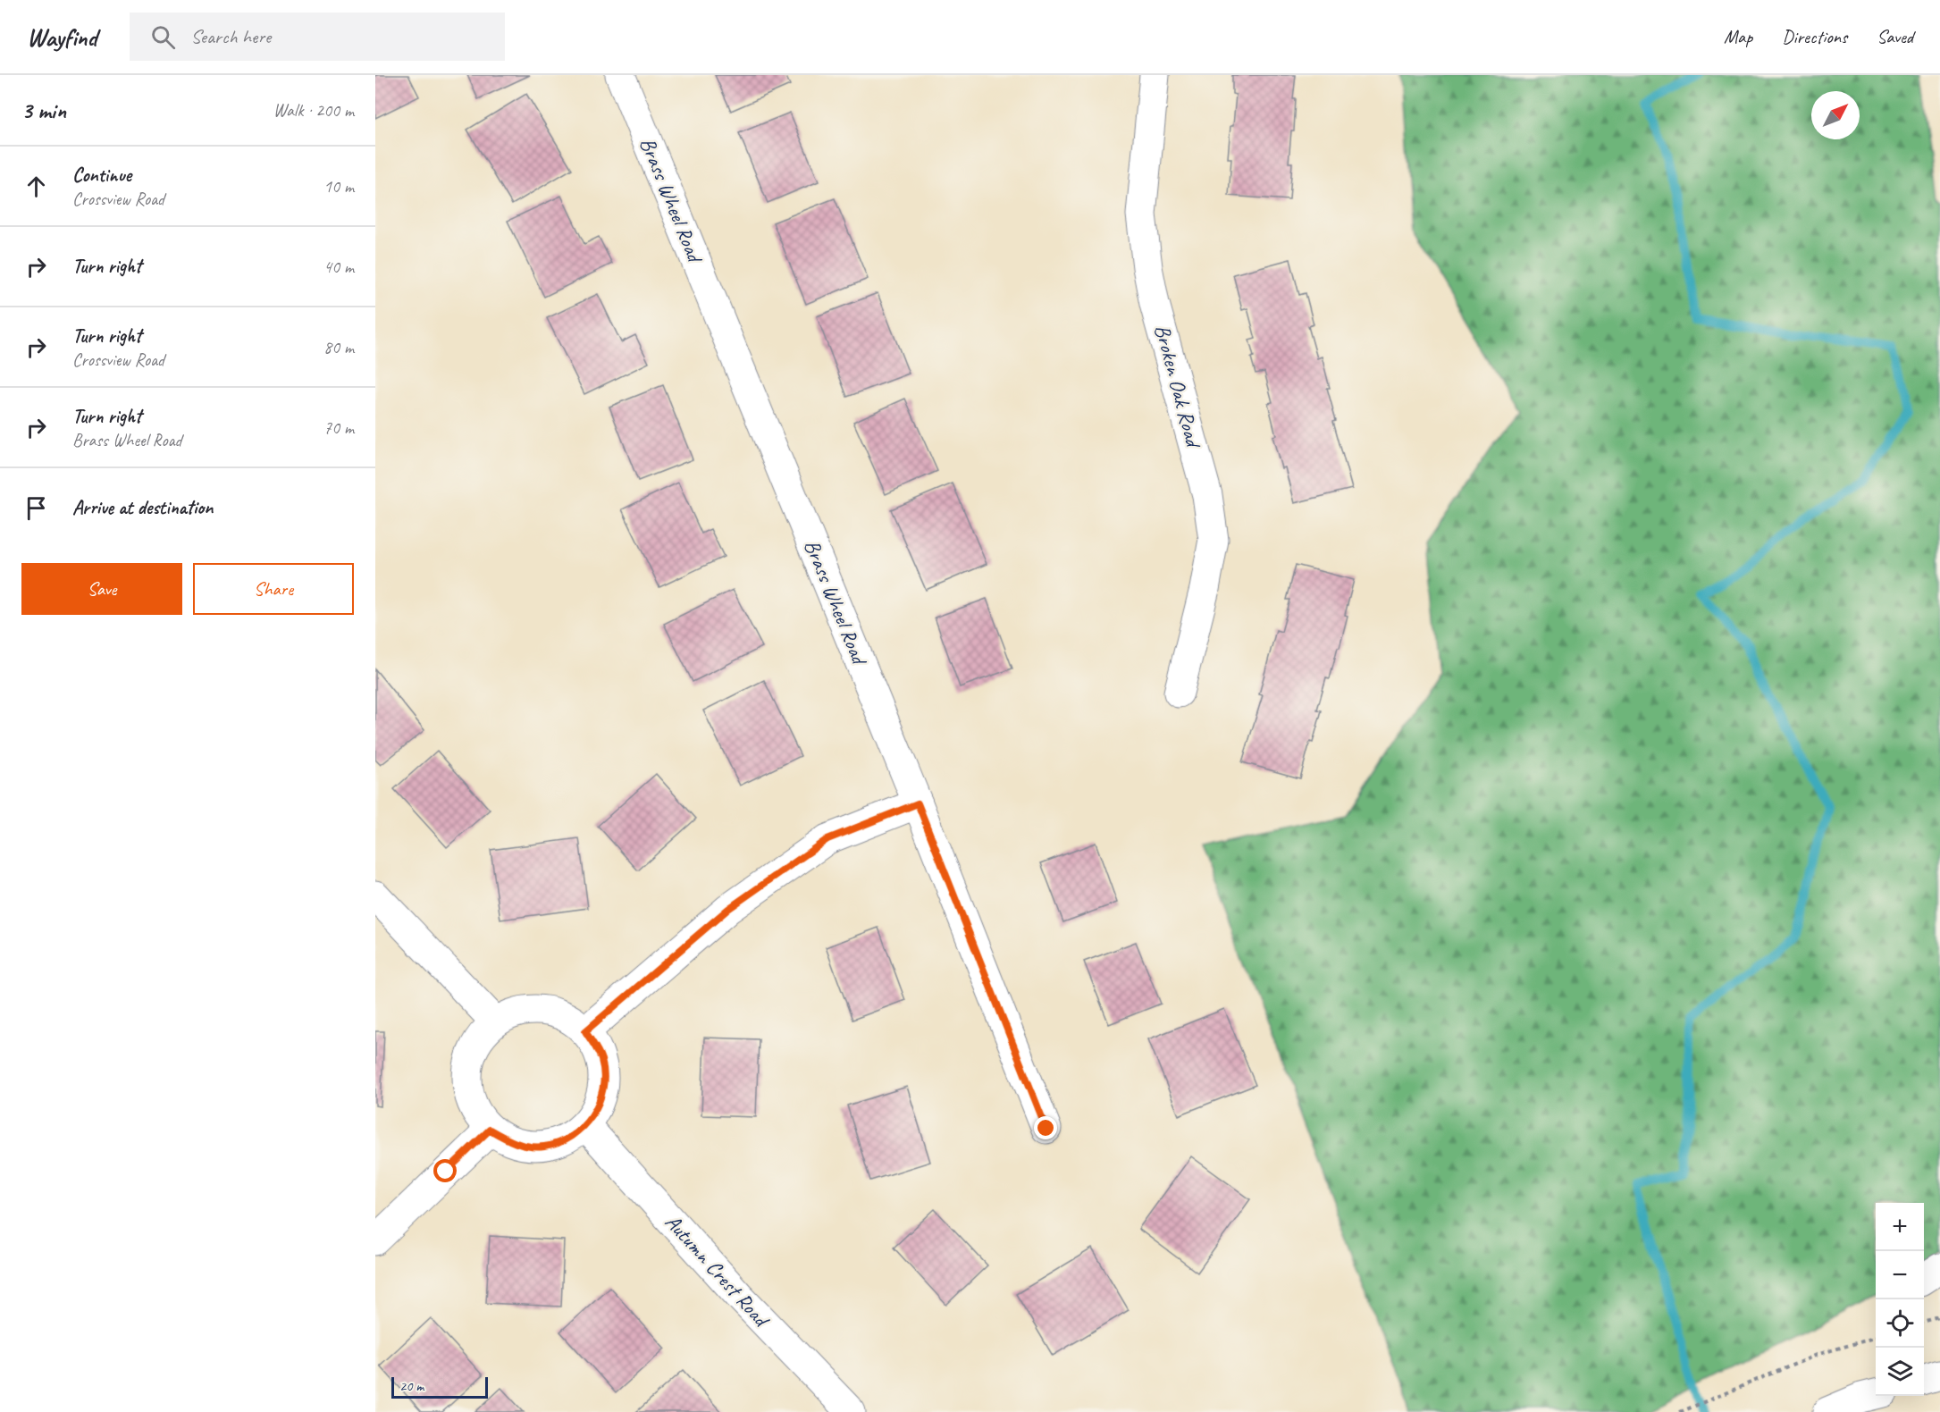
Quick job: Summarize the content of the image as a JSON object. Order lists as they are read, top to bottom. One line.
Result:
{"streets":{"street":["Brass Wheel Road","Broken Oak Road","Autumn Crest Road"]},"scale_bar":"20 m","north":"top right","page":{"header":"Wayfind","search":"Search here","nav":["Map","Directions","Saved"],"heading":["3 min","Walk · 200 m"],"list":[["Continue","Crossview Road","10 m"],["Turn right","40 m"],["Turn right","Crossview Road","80 m"],["Turn right","Brass Wheel Road","70 m"],"Arrive at destination"],"buttons":["Save","Share"],"map_buttons":["+","−"],"scale":"20 m"}}
